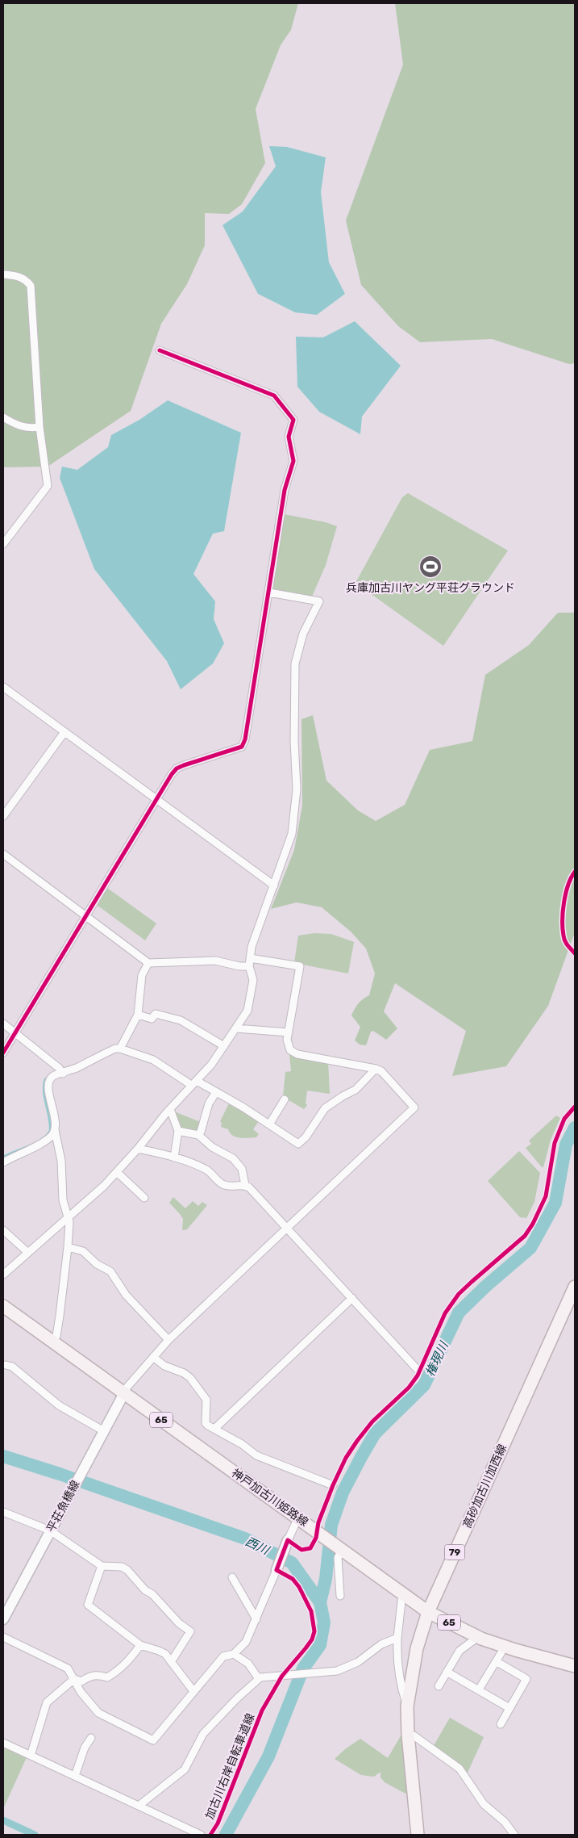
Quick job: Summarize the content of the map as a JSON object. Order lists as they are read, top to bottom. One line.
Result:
{"streets":{"main road":["65","高砂加古川加西線","神戸加古川姫路線","平荘魚橋線","79"],"cycle path":["加古川右岸自転車道線"]},"crossings":[["高砂加古川加西線","神戸加古川姫路線"],["神戸加古川姫路線","平荘魚橋線"]],"water":["権現川","西川"],"places":{"sports":["兵庫加古川ヤング平荘グラウンド"]}}
